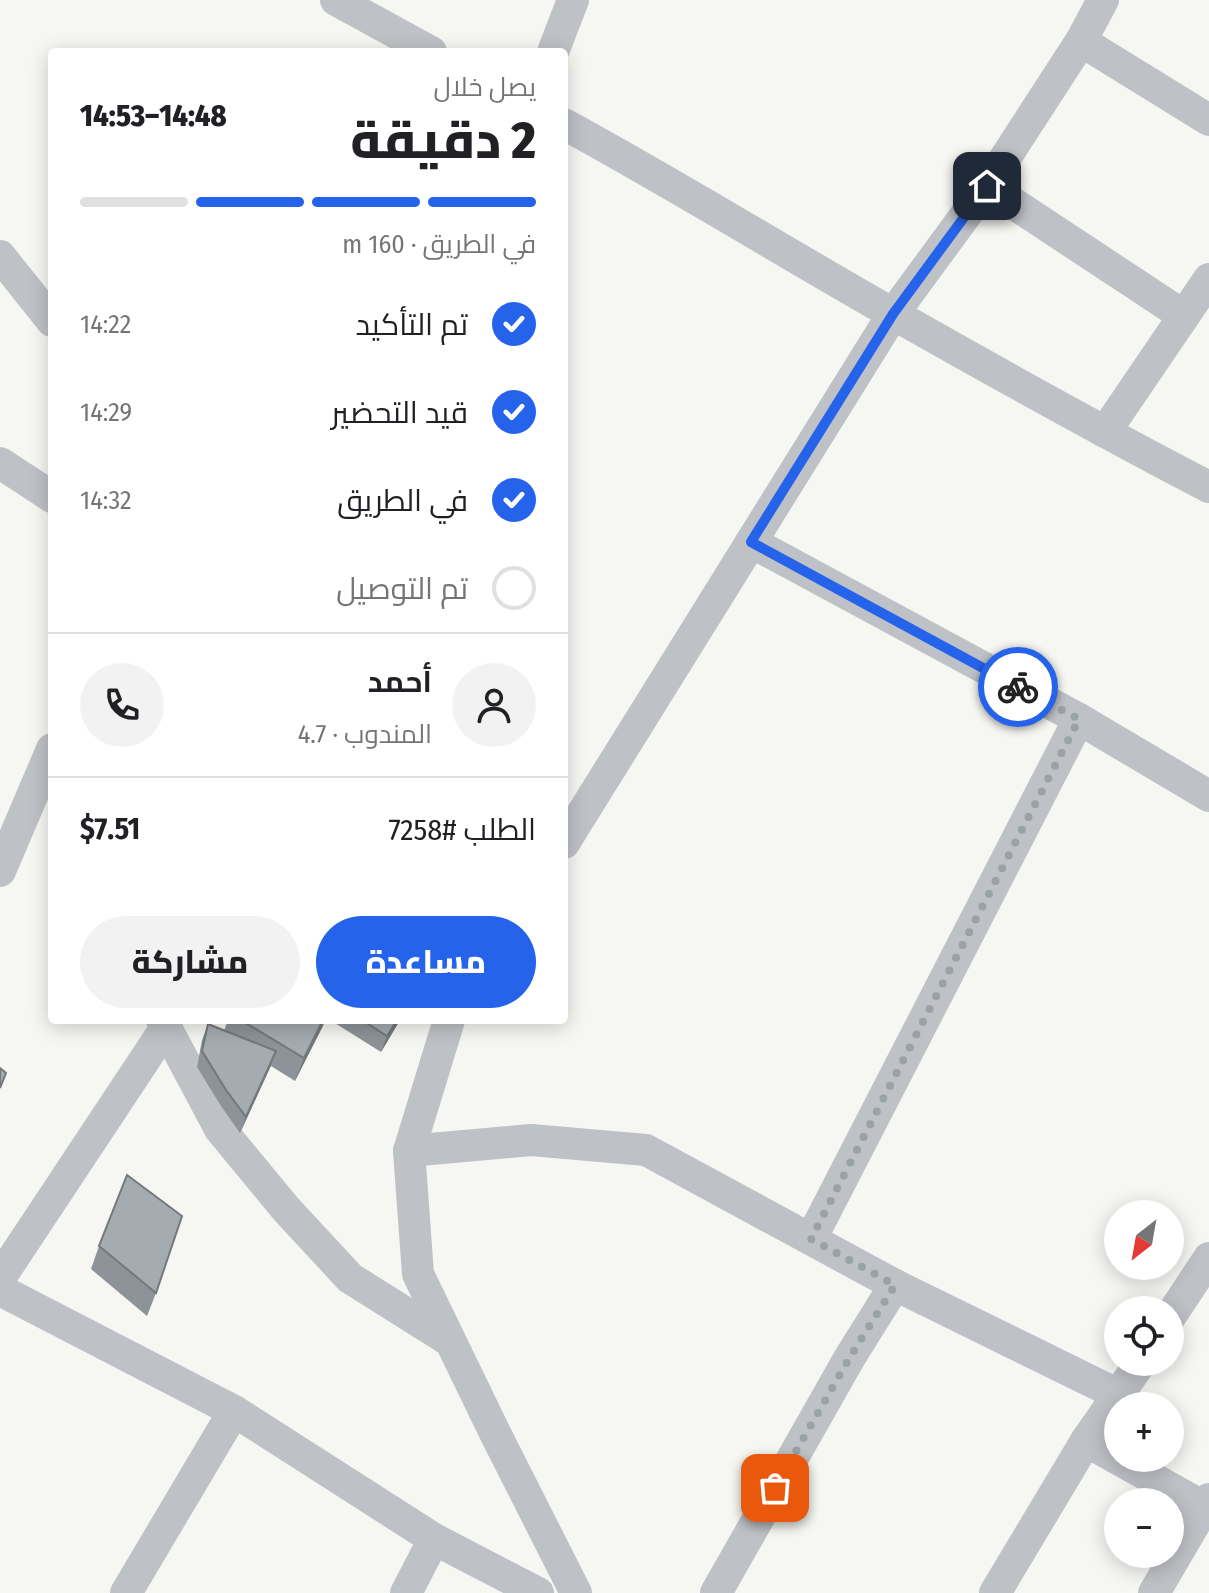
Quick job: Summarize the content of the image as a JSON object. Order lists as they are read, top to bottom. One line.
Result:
{"north":"bottom left","page":{"heading":["2 دقيقة","يصل خلال","14:48–14:53"],"panel":["أحمد","المندوب · 4.7","الطلب #7258","$7.51"],"bar":"في الطريق · 160 m","list":[["تم التأكيد","14:22"],["قيد التحضير","14:29"],["في الطريق","14:32"],"تم التوصيل"],"buttons":["مساعدة","مشاركة"],"map_buttons":["+","−"]}}
